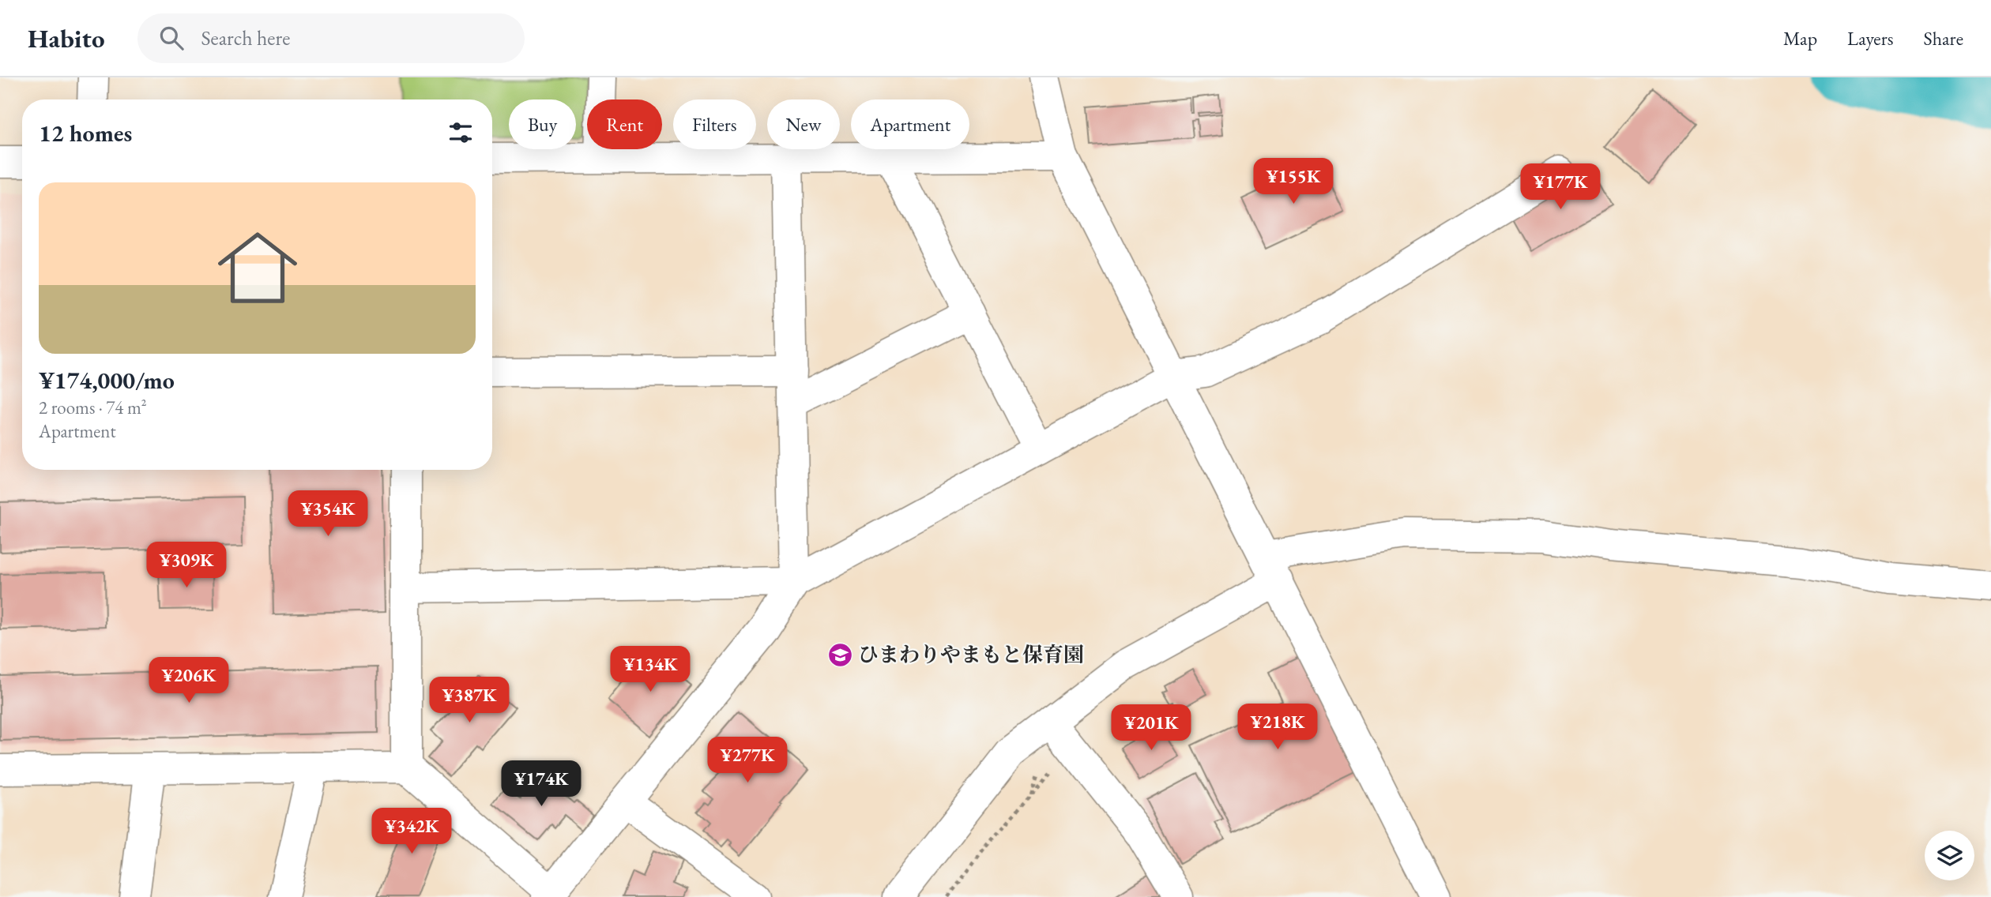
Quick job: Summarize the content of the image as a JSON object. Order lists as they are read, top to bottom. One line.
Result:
{"places":{"school or university":["ひまわりやまもと保育園"]},"page":{"header":"Habito","search":"Search here","nav":["Map","Layers","Share"],"chip":["Buy","Rent","Filters","New","Apartment"],"heading":"12 homes","price":["¥155K","¥177K","¥354K","¥309K","¥134K","¥206K","¥387K","¥218K","¥201K","¥277K","¥174K","¥342K"],"list":[{"name":"¥174,000/mo","note":"2 rooms · 74 m² · Apartment"}]}}
